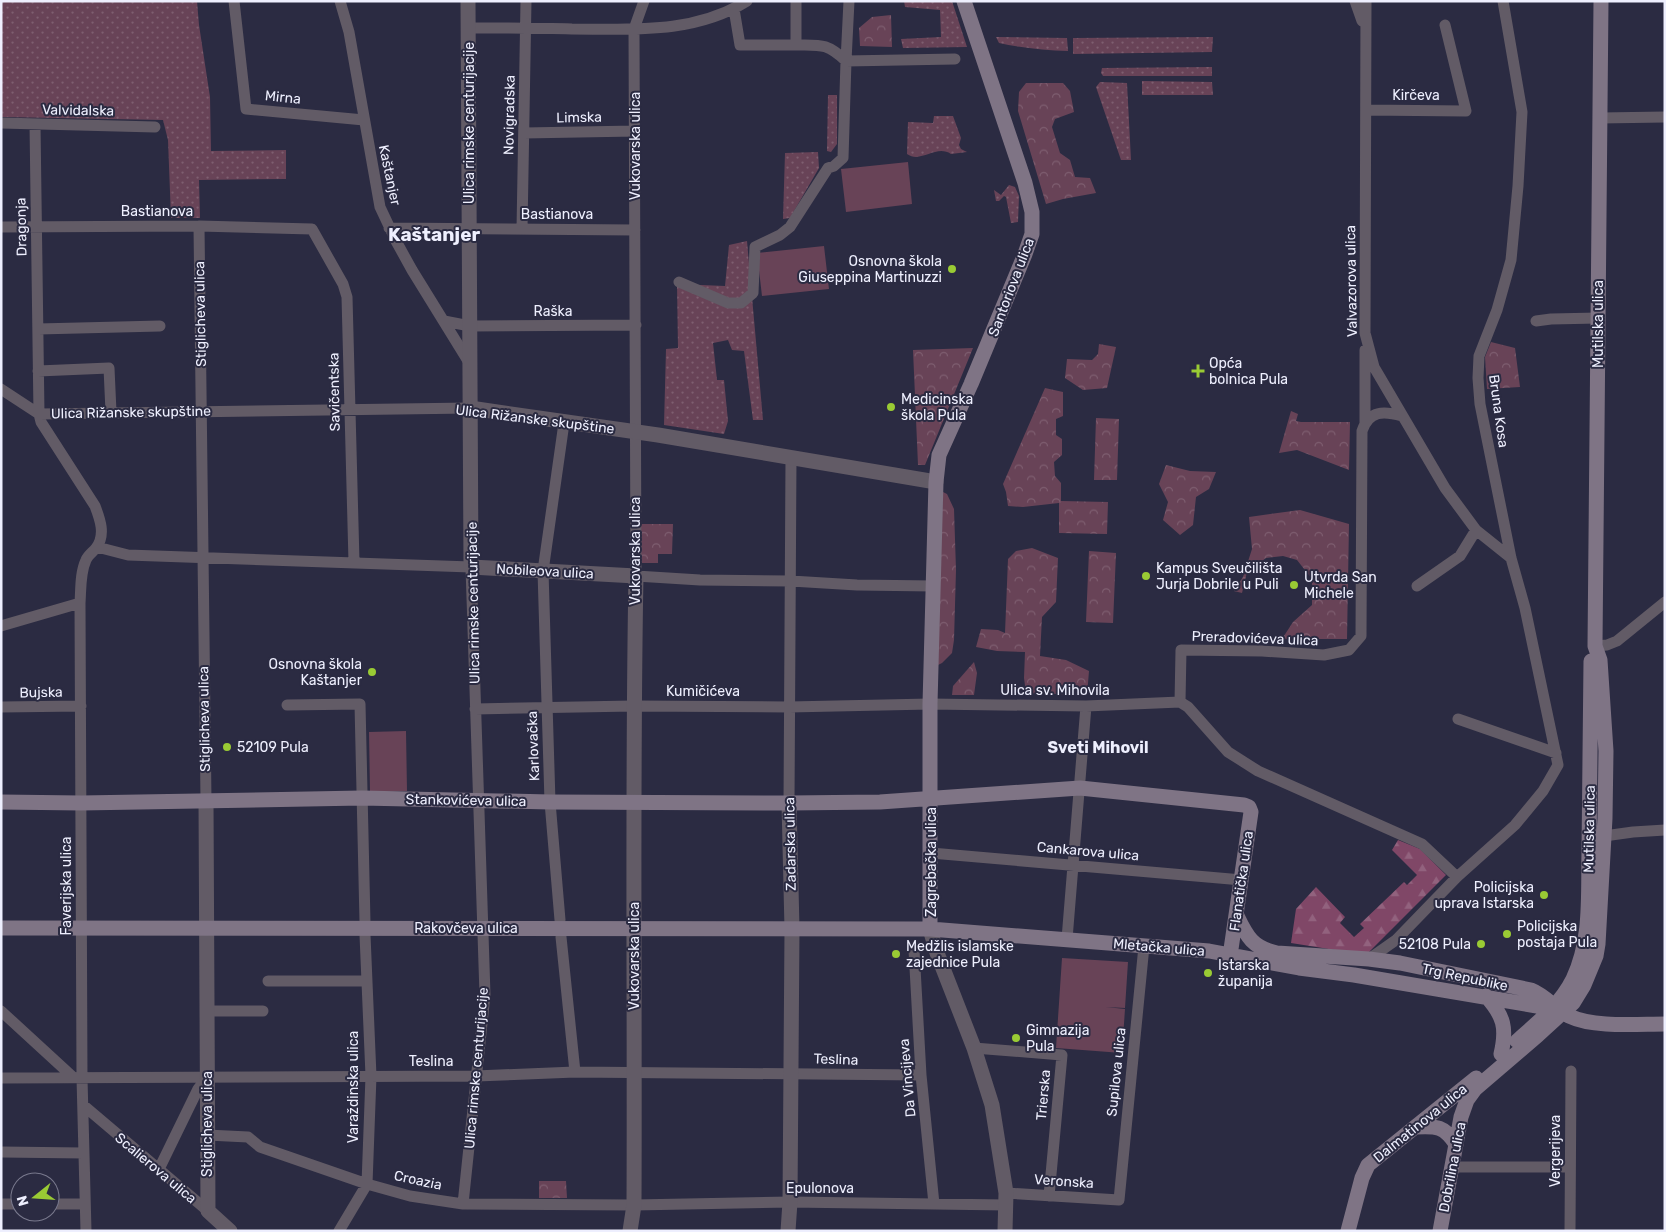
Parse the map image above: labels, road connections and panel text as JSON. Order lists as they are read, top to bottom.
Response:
{
  "streets": {
    "main road": [
      "Santoriova ulica",
      "Mutilska ulica",
      "Stankovićeva ulica",
      "Zagrebačka ulica",
      "Flanatička ulica",
      "Rakovčeva ulica",
      "Mletačka ulica",
      "Trg Republike",
      "Dalmatinova ulica",
      "Dobrilina ulica"
    ],
    "street": [
      "Kirčeva",
      "Mirna",
      "Valvidalska",
      "Novigradska",
      "Limska",
      "Ulica rimske centurijacije",
      "Vukovarska ulica",
      "Kaštanjer",
      "Bastianova",
      "Dragonja",
      "Valvazorova ulica",
      "Raška",
      "Stiglicheva ulica",
      "Savičentska",
      "Bruna Kosa",
      "Ulica Rižanske skupštine",
      "Nobileova ulica",
      "Preradovićeva ulica",
      "Ulica sv. Mihovila",
      "Kumičićeva",
      "Bujska",
      "Karlovačka",
      "Zadarska ulica",
      "Cankarova ulica",
      "Faverijska ulica",
      "Teslina",
      "Supilova ulica",
      "Da Vincijeva",
      "Varaždinska ulica",
      "Trierska",
      "Vergerijeva",
      "Scalierova ulica",
      "Croazia",
      "Veronska",
      "Epulonova"
    ]
  },
  "crossings": [
    ["Kirčeva", "Valvazorova ulica"],
    ["Mirna", "Kaštanjer"],
    ["Valvidalska", "Dragonja"],
    ["Novigradska", "Limska"],
    ["Novigradska", "Bastianova"],
    ["Limska", "Vukovarska ulica"],
    ["Ulica rimske centurijacije", "Kaštanjer"],
    ["Ulica rimske centurijacije", "Bastianova"],
    ["Ulica rimske centurijacije", "Raška"],
    ["Ulica rimske centurijacije", "Ulica Rižanske skupštine"],
    ["Ulica rimske centurijacije", "Nobileova ulica"],
    ["Ulica rimske centurijacije", "Kumičićeva"],
    ["Ulica rimske centurijacije", "Stankovićeva ulica"],
    ["Ulica rimske centurijacije", "Rakovčeva ulica"],
    ["Ulica rimske centurijacije", "Teslina"],
    ["Ulica rimske centurijacije", "Croazia"],
    ["Vukovarska ulica", "Bastianova"],
    ["Vukovarska ulica", "Raška"],
    ["Vukovarska ulica", "Ulica Rižanske skupštine"],
    ["Vukovarska ulica", "Nobileova ulica"],
    ["Vukovarska ulica", "Kumičićeva"],
    ["Vukovarska ulica", "Stankovićeva ulica"],
    ["Vukovarska ulica", "Rakovčeva ulica"],
    ["Vukovarska ulica", "Teslina"],
    ["Vukovarska ulica", "Croazia"],
    ["Vukovarska ulica", "Epulonova"],
    ["Kaštanjer", "Bastianova"],
    ["Kaštanjer", "Raška"],
    ["Bastianova", "Dragonja"],
    ["Bastianova", "Stiglicheva ulica"],
    ["Bastianova", "Savičentska"],
    ["Dragonja", "Ulica Rižanske skupštine"],
    ["Valvazorova ulica", "Bruna Kosa"],
    ["Santoriova ulica", "Ulica Rižanske skupštine"],
    ["Santoriova ulica", "Zagrebačka ulica"],
    ["Stiglicheva ulica", "Ulica Rižanske skupštine"],
    ["Stiglicheva ulica", "Nobileova ulica"],
    ["Stiglicheva ulica", "Stankovićeva ulica"],
    ["Stiglicheva ulica", "Rakovčeva ulica"],
    ["Stiglicheva ulica", "Teslina"],
    ["Stiglicheva ulica", "Scalierova ulica"],
    ["Stiglicheva ulica", "Croazia"],
    ["Mutilska ulica", "Trg Republike"],
    ["Savičentska", "Ulica Rižanske skupštine"],
    ["Savičentska", "Nobileova ulica"],
    ["Ulica Rižanske skupštine", "Karlovačka"],
    ["Ulica Rižanske skupštine", "Zadarska ulica"],
    ["Ulica Rižanske skupštine", "Zagrebačka ulica"],
    ["Nobileova ulica", "Karlovačka"],
    ["Nobileova ulica", "Zadarska ulica"],
    ["Nobileova ulica", "Zagrebačka ulica"],
    ["Nobileova ulica", "Faverijska ulica"],
    ["Preradovićeva ulica", "Ulica sv. Mihovila"],
    ["Ulica sv. Mihovila", "Kumičićeva"],
    ["Ulica sv. Mihovila", "Zagrebačka ulica"],
    ["Kumičićeva", "Karlovačka"],
    ["Kumičićeva", "Zadarska ulica"],
    ["Kumičićeva", "Zagrebačka ulica"],
    ["Bujska", "Faverijska ulica"],
    ["Karlovačka", "Stankovićeva ulica"],
    ["Stankovićeva ulica", "Zadarska ulica"],
    ["Stankovićeva ulica", "Zagrebačka ulica"],
    ["Stankovićeva ulica", "Flanatička ulica"],
    ["Stankovićeva ulica", "Faverijska ulica"],
    ["Zadarska ulica", "Rakovčeva ulica"],
    ["Zadarska ulica", "Teslina"],
    ["Zadarska ulica", "Epulonova"],
    ["Cankarova ulica", "Zagrebačka ulica"],
    ["Cankarova ulica", "Flanatička ulica"],
    ["Zagrebačka ulica", "Rakovčeva ulica"],
    ["Zagrebačka ulica", "Mletačka ulica"],
    ["Zagrebačka ulica", "Trierska"],
    ["Zagrebačka ulica", "Veronska"],
    ["Zagrebačka ulica", "Epulonova"],
    ["Flanatička ulica", "Mletačka ulica"],
    ["Faverijska ulica", "Rakovčeva ulica"],
    ["Faverijska ulica", "Teslina"],
    ["Faverijska ulica", "Scalierova ulica"],
    ["Rakovčeva ulica", "Mletačka ulica"],
    ["Mletačka ulica", "Trg Republike"],
    ["Mletačka ulica", "Supilova ulica"],
    ["Teslina", "Da Vincijeva"],
    ["Teslina", "Varaždinska ulica"],
    ["Supilova ulica", "Veronska"],
    ["Da Vincijeva", "Epulonova"],
    ["Varaždinska ulica", "Croazia"],
    ["Trierska", "Veronska"],
    ["Dalmatinova ulica", "Dobrilina ulica"],
    ["Croazia", "Epulonova"],
    ["Veronska", "Epulonova"]
  ],
  "districts": ["Kaštanjer", "Sveti Mihovil"],
  "places": {
    "other": [
      "Osnovna škola Giuseppina Martinuzzi",
      "Medicinska škola Pula",
      "Kampus Sveučilišta Jurja Dobrile u Puli",
      "Utvrda San Michele",
      "Osnovna škola Kaštanjer",
      "52109 Pula",
      "Policijska uprava Istarska",
      "Policijska postaja Pula",
      "52108 Pula",
      "Medžlis islamske zajednice Pula",
      "Istarska županija",
      "Gimnazija Pula"
    ],
    "health": ["Opća bolnica Pula"]
  },
  "north": "left"
}
